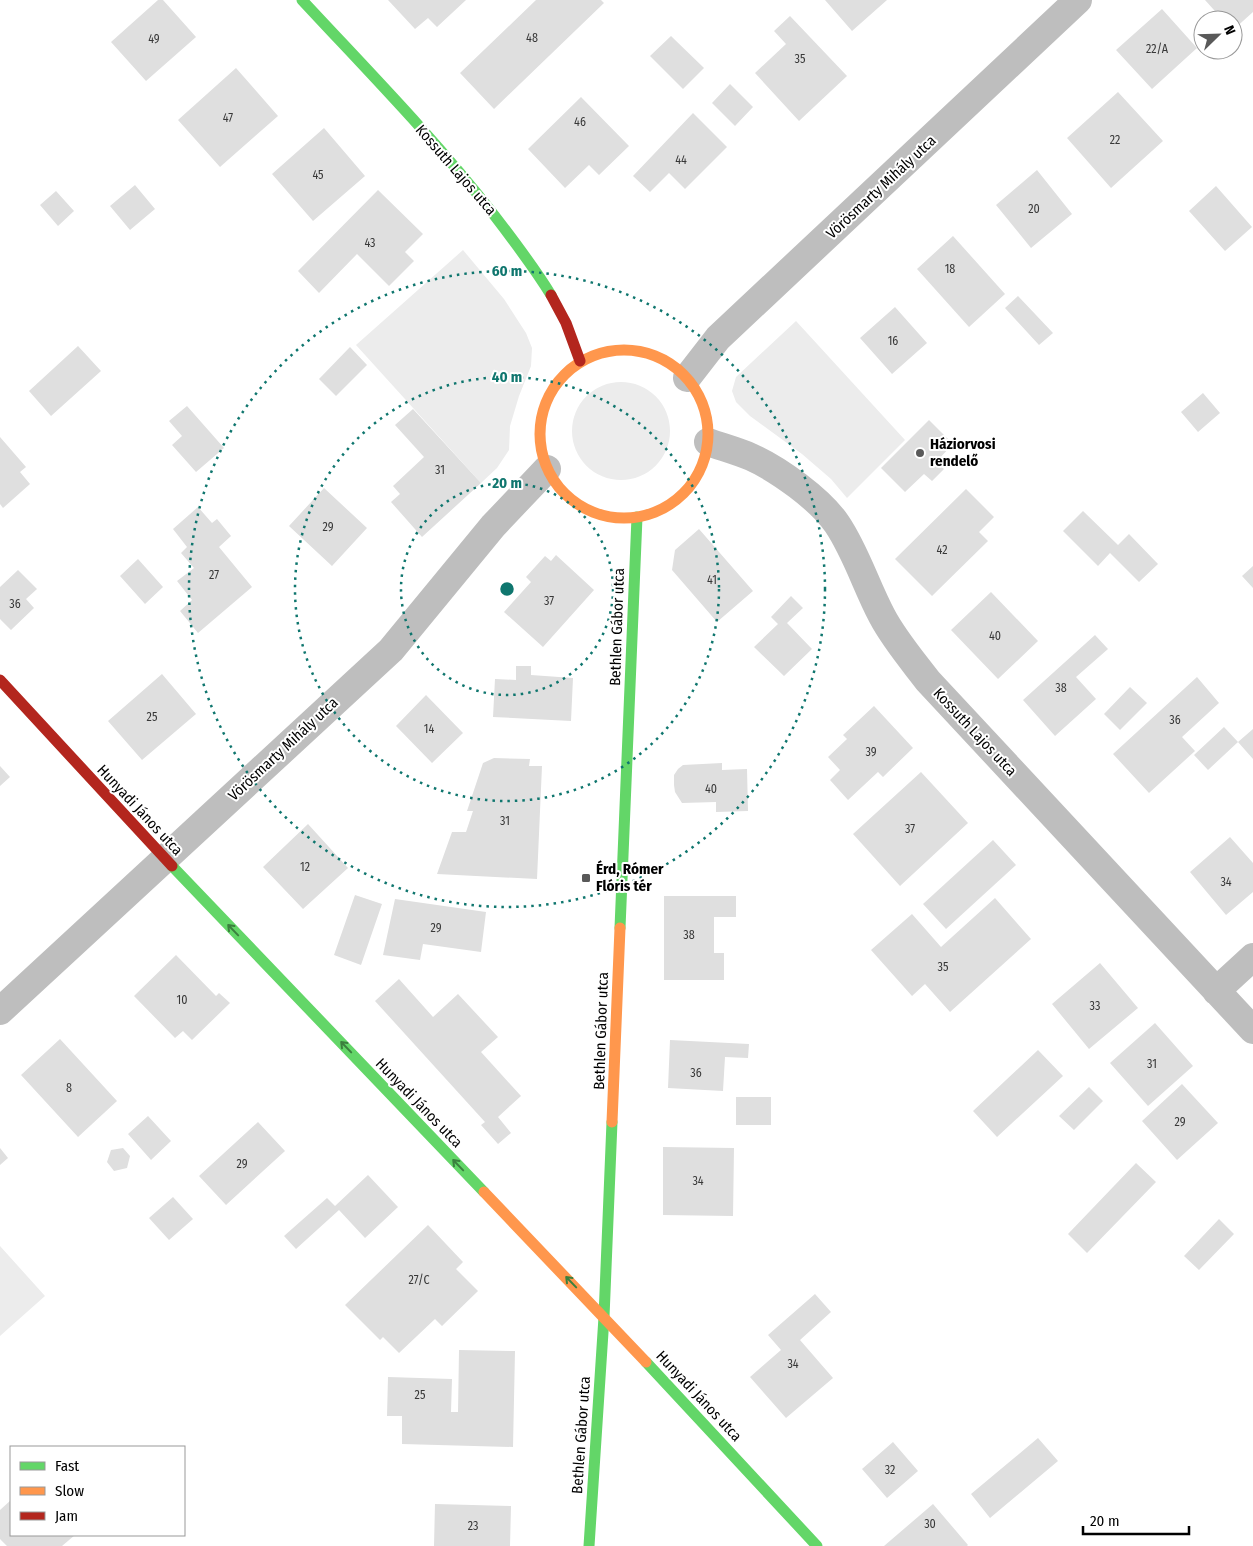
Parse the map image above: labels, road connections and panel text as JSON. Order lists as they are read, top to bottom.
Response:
{
  "streets": {
    "street": [
      "Kossuth Lajos utca",
      "Vörösmarty Mihály utca",
      "Bethlen Gábor utca",
      "Hunyadi János utca"
    ]
  },
  "crossings": [
    ["Kossuth Lajos utca", "Vörösmarty Mihály utca"],
    ["Kossuth Lajos utca", "Bethlen Gábor utca"],
    ["Vörösmarty Mihály utca", "Bethlen Gábor utca"],
    ["Vörösmarty Mihály utca", "Hunyadi János utca"],
    ["Bethlen Gábor utca", "Hunyadi János utca"]
  ],
  "one_way": ["Hunyadi János utca"],
  "places": {
    "other": ["Háziorvosi rendelő"],
    "transit": ["Érd, Rómer Flóris tér"]
  },
  "house_numbers": [
    "48",
    "49",
    "22/A",
    "35",
    "47",
    "46",
    "22",
    "44",
    "45",
    "20",
    "43",
    "18",
    "16",
    "31",
    "29",
    "42",
    "27",
    "41",
    "37",
    "36",
    "40",
    "38",
    "25",
    "36",
    "14",
    "39",
    "40",
    "31",
    "37",
    "12",
    "34",
    "29",
    "38",
    "35",
    "10",
    "33",
    "31",
    "36",
    "8",
    "29",
    "29",
    "34",
    "27/C",
    "34",
    "25",
    "32",
    "30",
    "23"
  ],
  "legend": ["Fast", "Slow", "Jam"],
  "scale_bar": "20 m",
  "north": "top right",
  "rings": ["60 m", "40 m", "20 m"]
}
